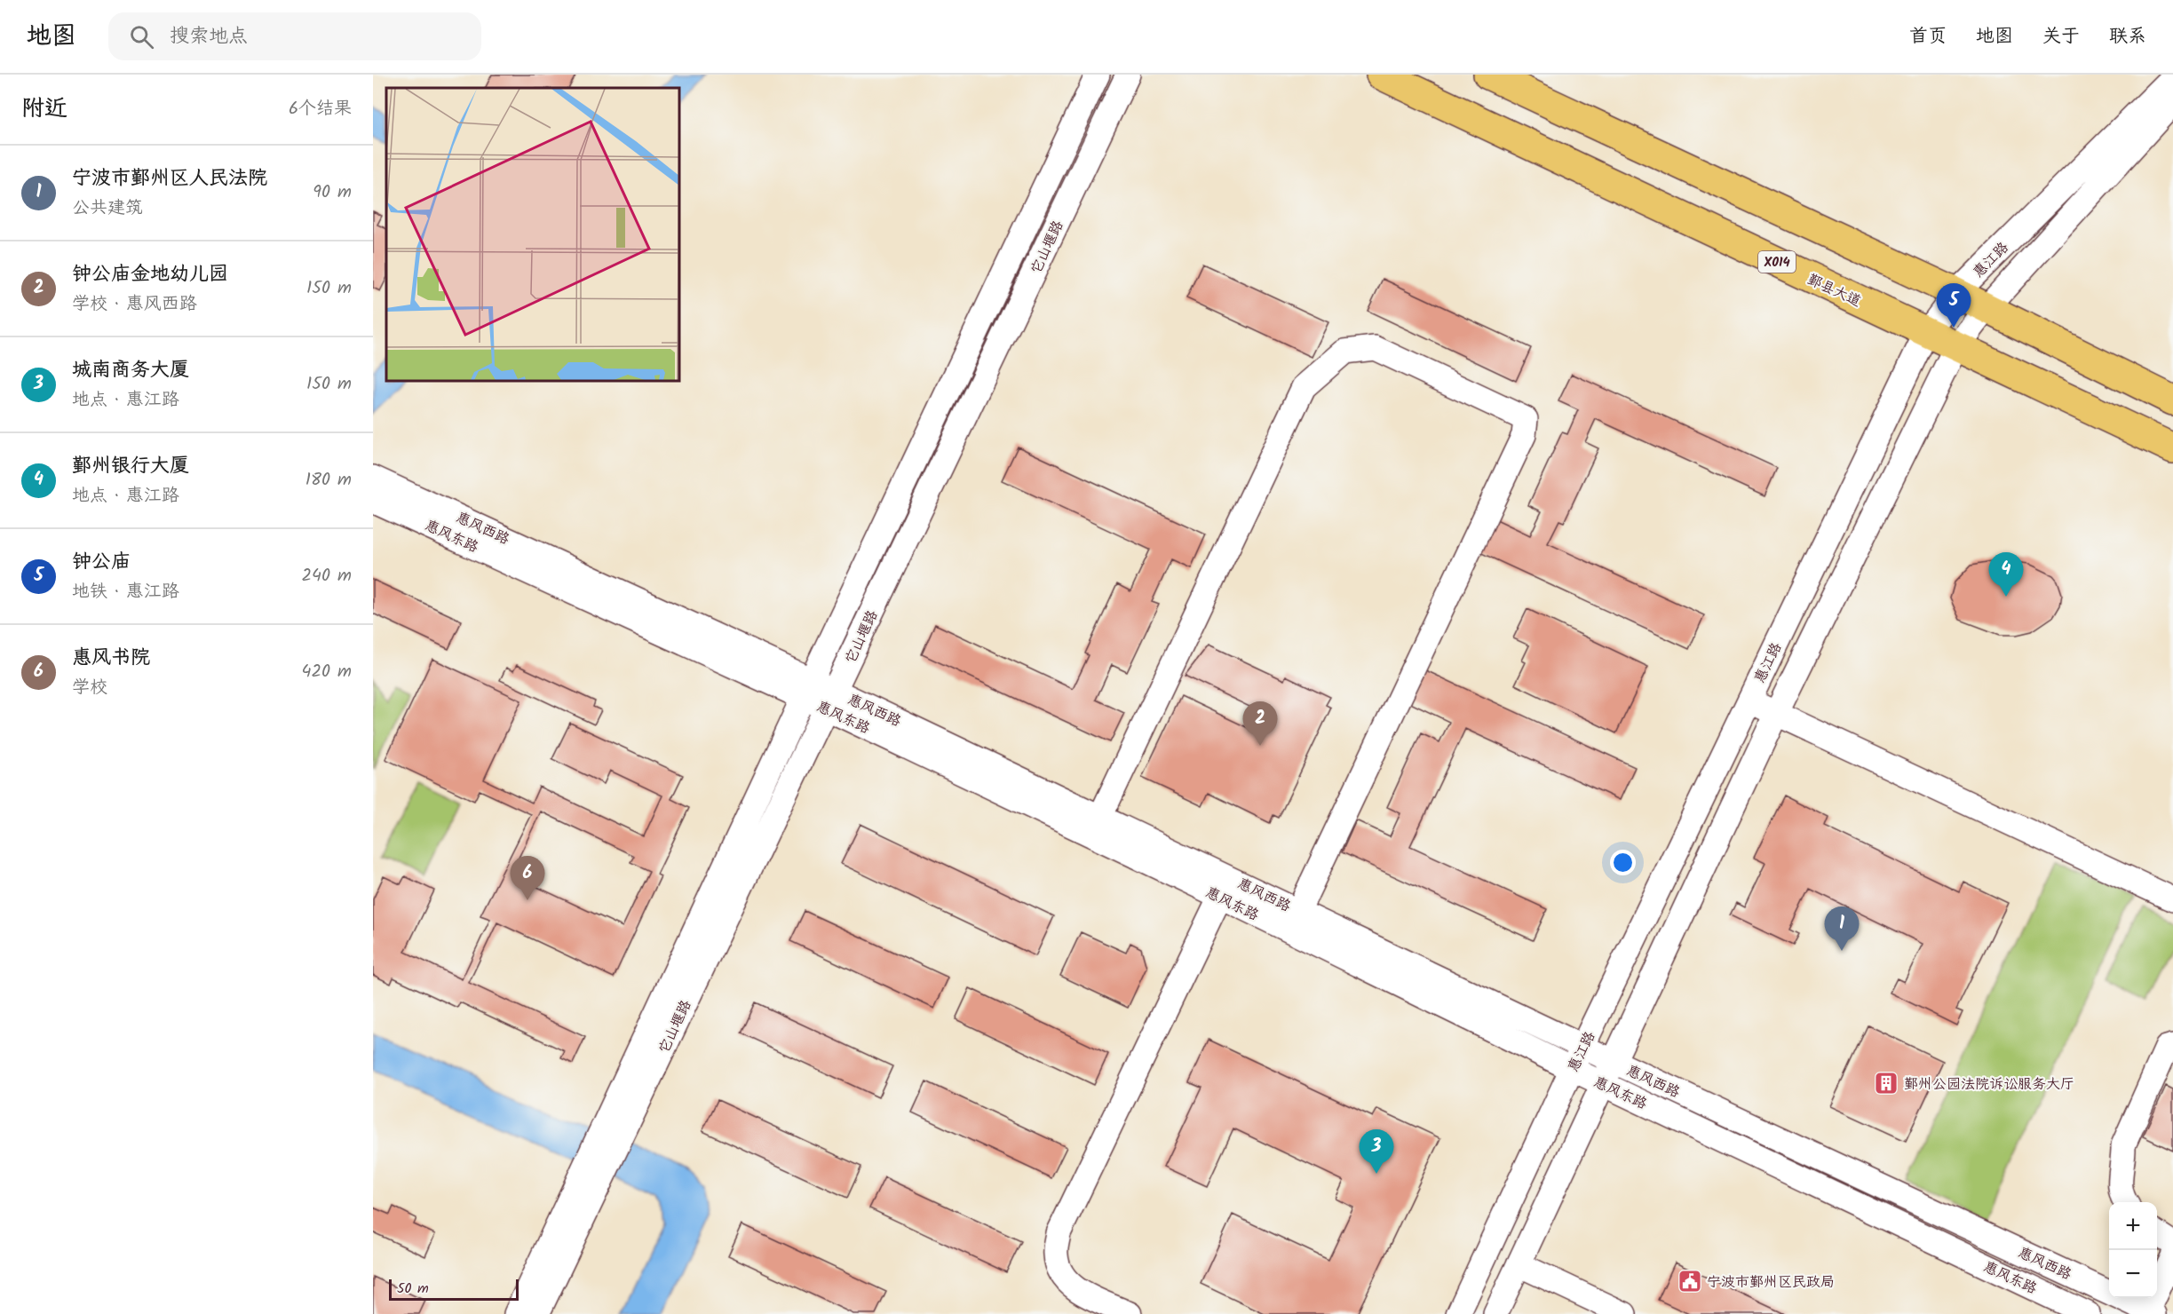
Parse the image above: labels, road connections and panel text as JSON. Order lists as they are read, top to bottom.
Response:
{
  "streets": {
    "main road": ["X014", "鄞县大道"],
    "street": [
      "它山堰路",
      "惠江路",
      "惠风西路",
      "惠风东路"
    ]
  },
  "crossings": [
    ["它山堰路", "惠风西路"],
    ["它山堰路", "惠风东路"],
    ["惠江路", "鄞县大道"],
    ["惠江路", "惠风西路"],
    ["惠江路", "惠风东路"],
    ["惠风西路", "惠风东路"]
  ],
  "places": {
    "building": ["鄞州公园法院诉讼服务大厅"],
    "public building": ["宁波市鄞州区民政局"]
  },
  "scale_bar": "50 m",
  "page": {
    "header": "地图",
    "search": "搜索地点",
    "nav": [
      "首页",
      "地图",
      "关于",
      "联系"
    ],
    "heading": ["附近", "6个结果"],
    "list": [
      {
        "mark": "1",
        "name": "宁波市鄞州区人民法院",
        "note": "公共建筑",
        "value": "90 m"
      },
      {
        "mark": "2",
        "name": "钟公庙金地幼儿园",
        "note": "学校 · 惠风西路",
        "value": "150 m"
      },
      {
        "mark": "3",
        "name": "城南商务大厦",
        "note": "地点 · 惠江路",
        "value": "150 m"
      },
      {
        "mark": "4",
        "name": "鄞州银行大厦",
        "note": "地点 · 惠江路",
        "value": "180 m"
      },
      {
        "mark": "5",
        "name": "钟公庙",
        "note": "地铁 · 惠江路",
        "value": "240 m"
      },
      {
        "mark": "6",
        "name": "惠风书院",
        "note": "学校",
        "value": "420 m"
      }
    ],
    "pins": [
      "5",
      "4",
      "2",
      "6",
      "1",
      "3"
    ],
    "map_buttons": ["+", "−"],
    "scale": "50 m"
  }
}
